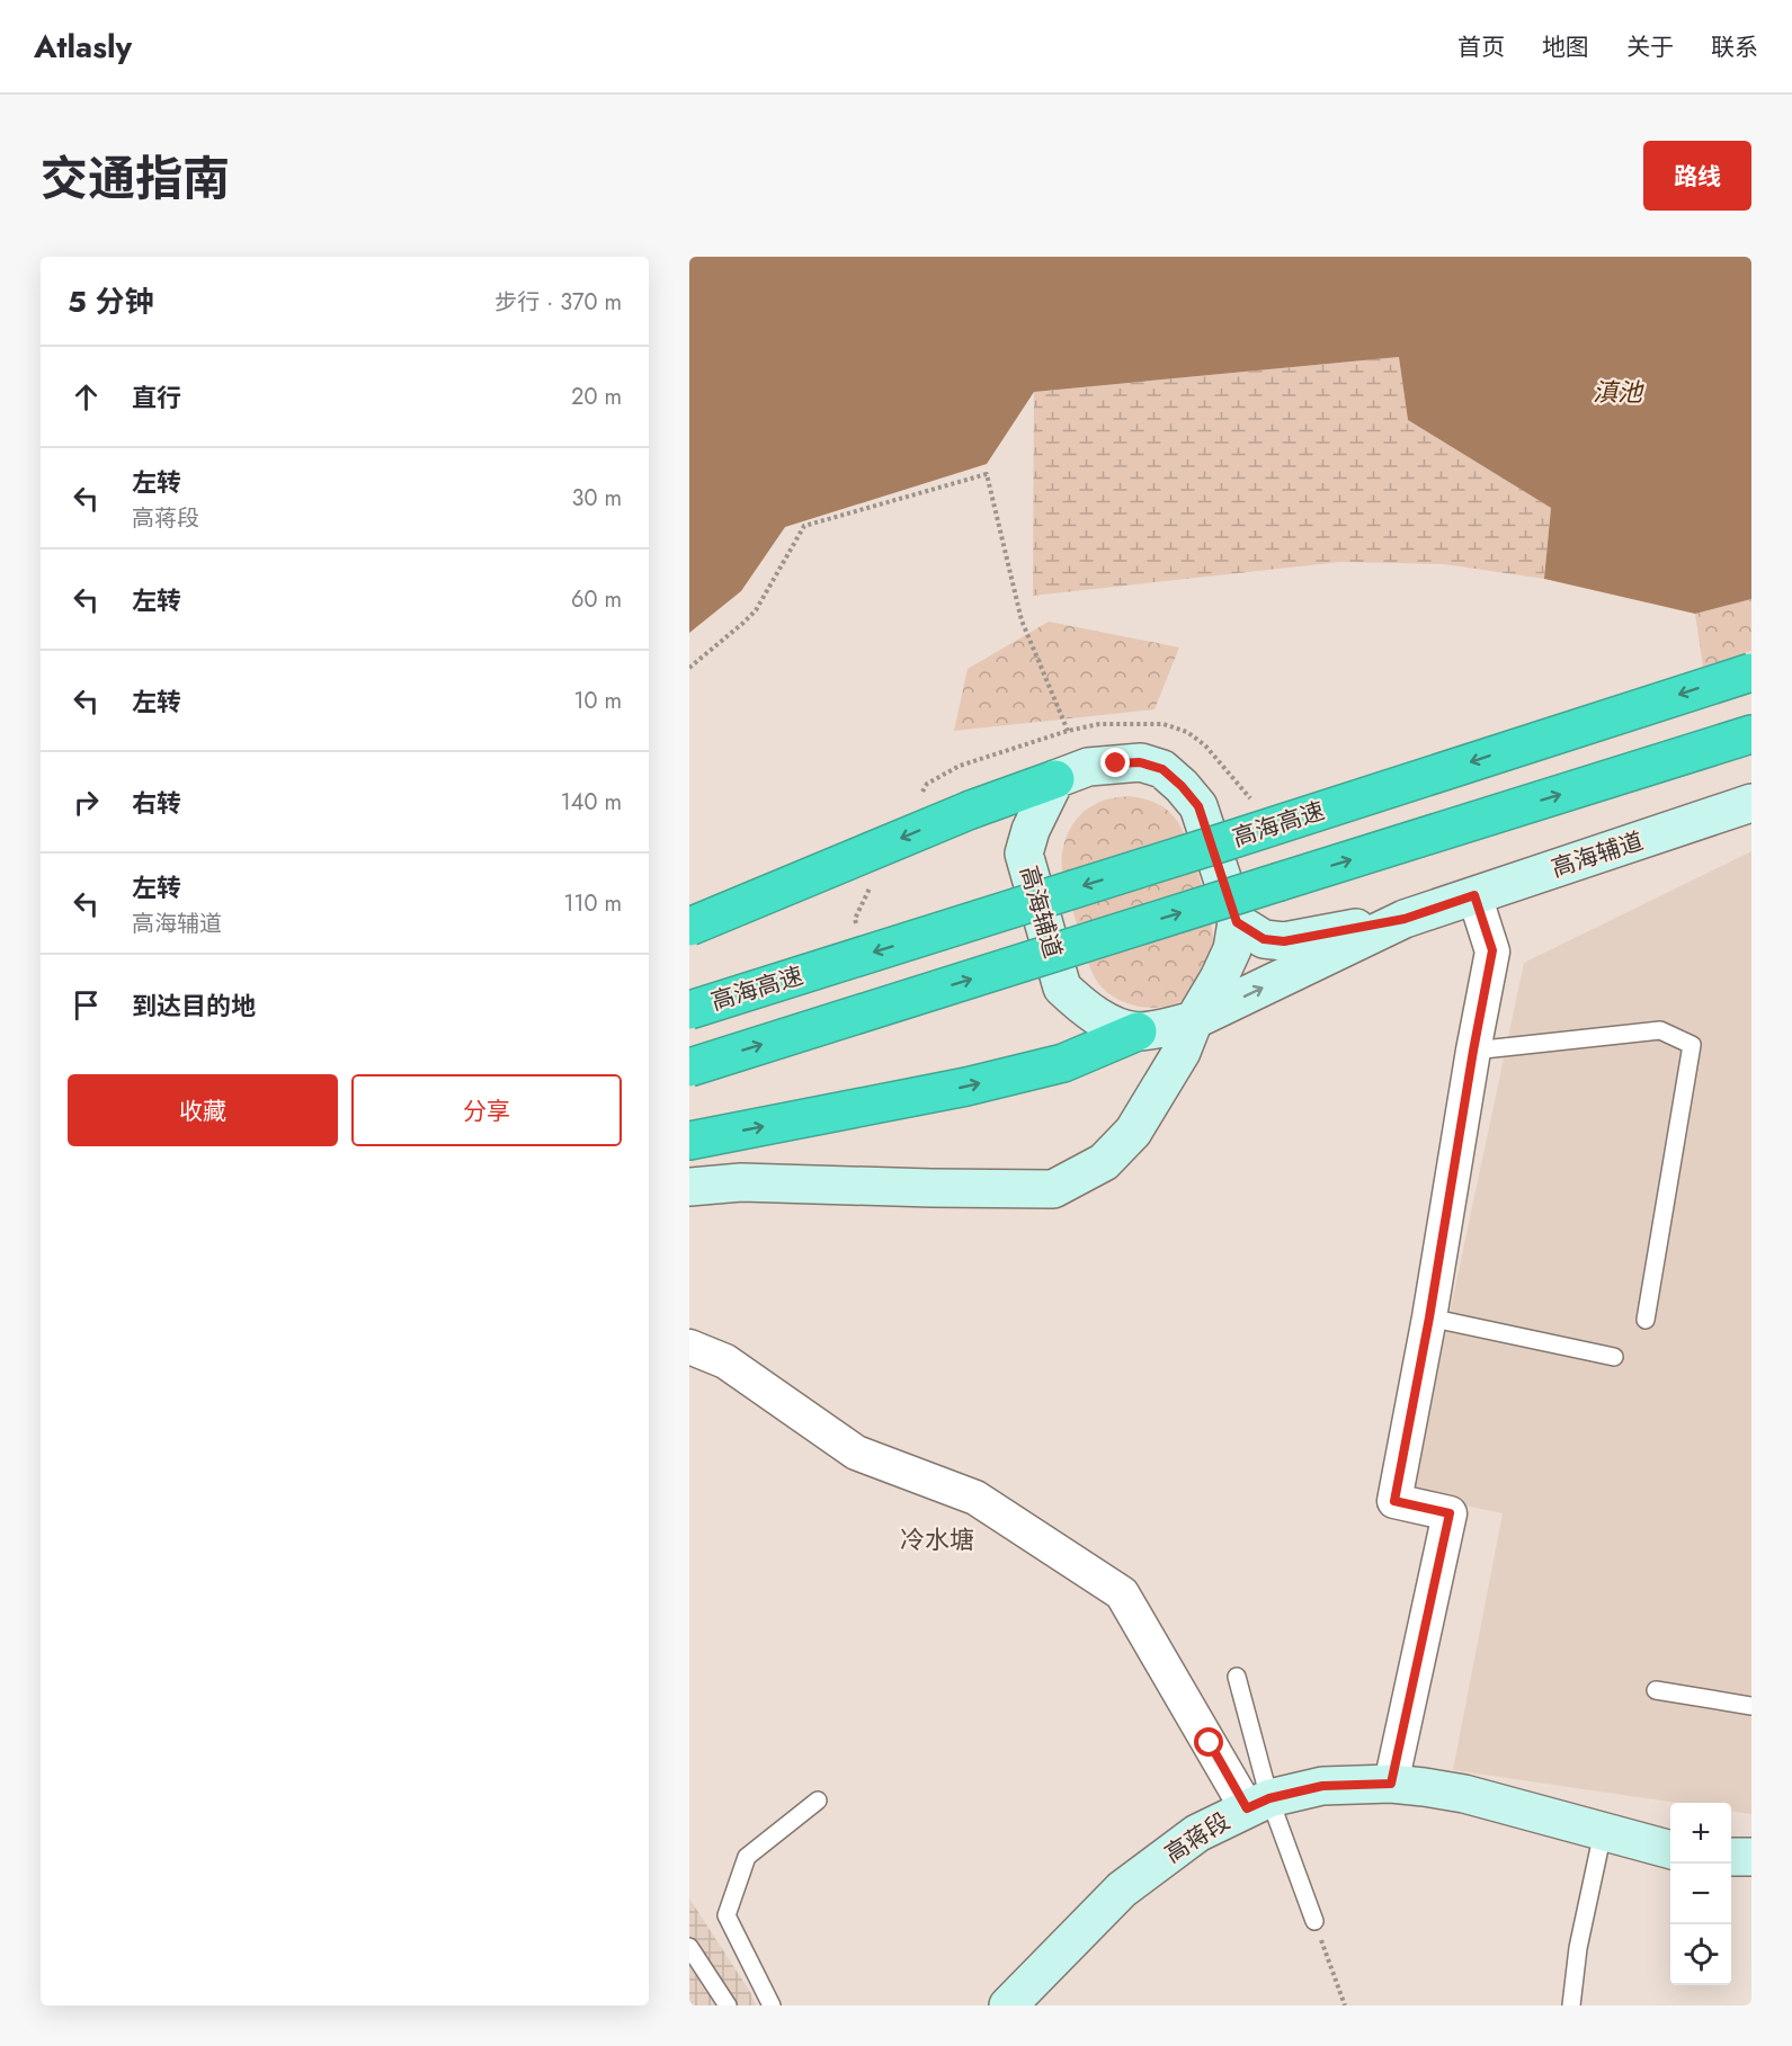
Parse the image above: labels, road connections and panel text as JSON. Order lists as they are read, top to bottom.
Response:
{
  "streets": {
    "highway": ["高海高速"],
    "main road": ["高海辅道", "高蒋段"]
  },
  "districts": ["冷水塘"],
  "water": ["滇池"],
  "page": {
    "header": "Atlasly",
    "nav": [
      "首页",
      "地图",
      "关于",
      "联系"
    ],
    "title": "交通指南",
    "buttons": [
      "路线",
      ["收藏", "分享"]
    ],
    "heading": ["5 分钟", "步行 · 370 m"],
    "list": [
      ["直行", "20 m"],
      ["左转", "高蒋段", "30 m"],
      ["左转", "60 m"],
      ["左转", "10 m"],
      ["右转", "140 m"],
      ["左转", "高海辅道", "110 m"],
      "到达目的地"
    ],
    "map_buttons": ["+", "−"]
  }
}
